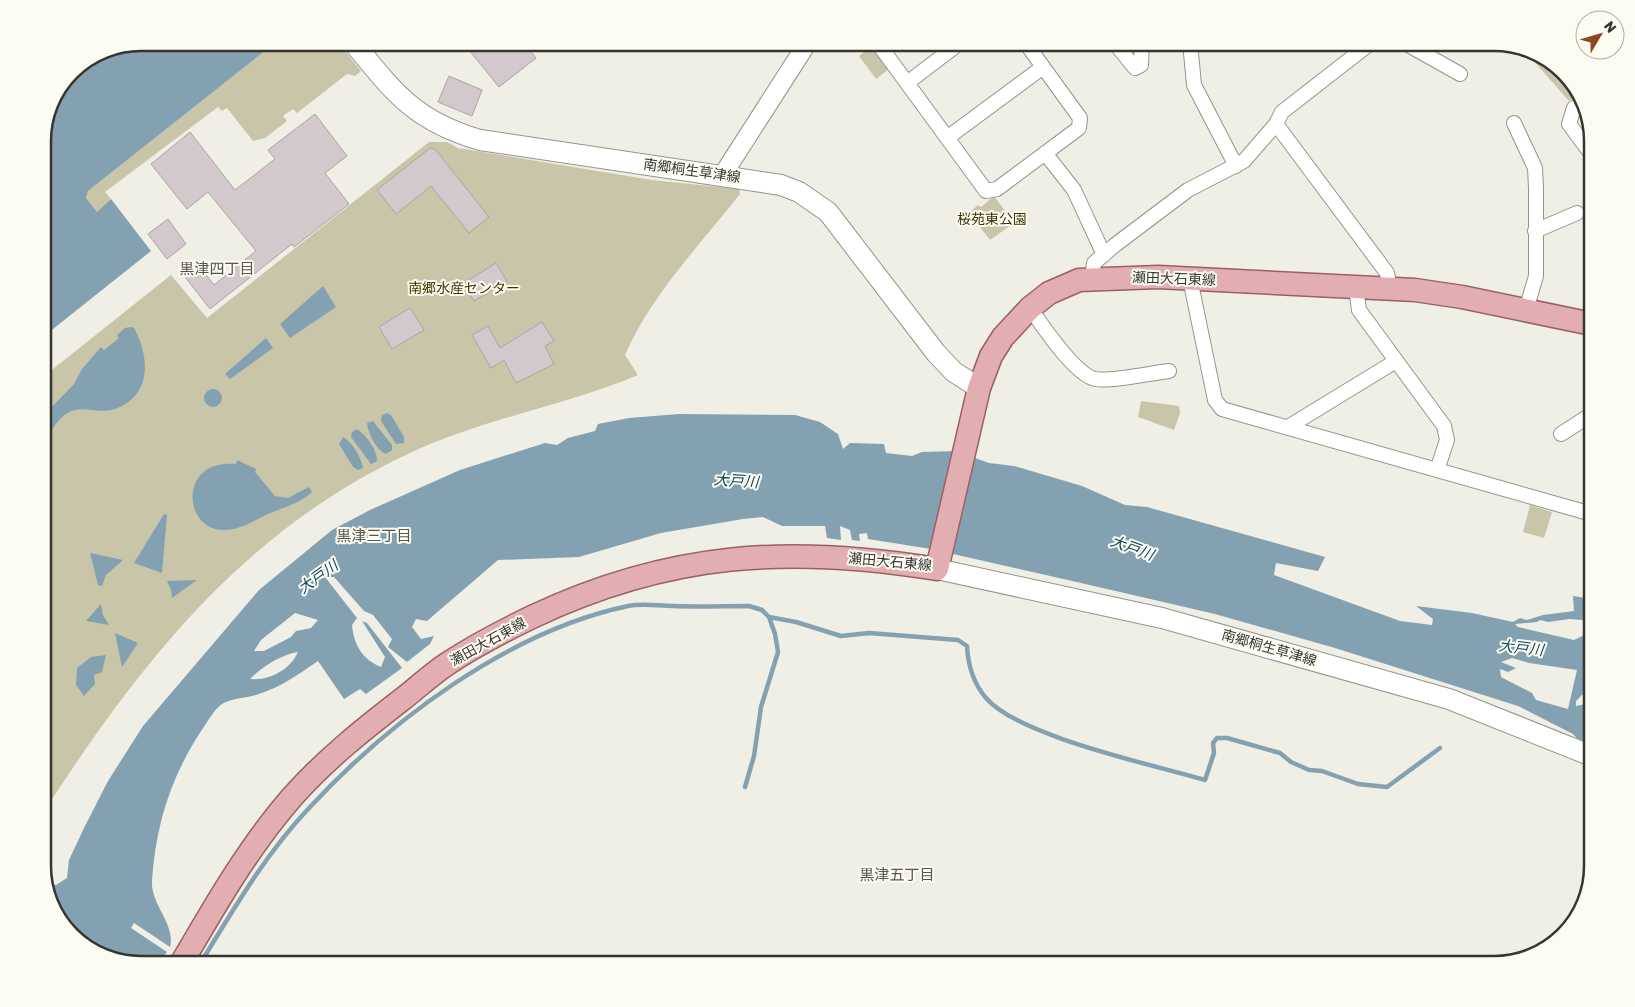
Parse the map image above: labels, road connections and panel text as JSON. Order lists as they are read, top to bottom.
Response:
{
  "streets": {
    "main road": ["南郷桐生草津線", "瀬田大石東線"]
  },
  "crossings": [
    ["南郷桐生草津線", "瀬田大石東線"]
  ],
  "districts": ["黒津四丁目", "黒津三丁目", "黒津五丁目"],
  "water": ["大戸川"],
  "parks": ["桜苑東公園", "南郷水産センター"],
  "north": "top right"
}
